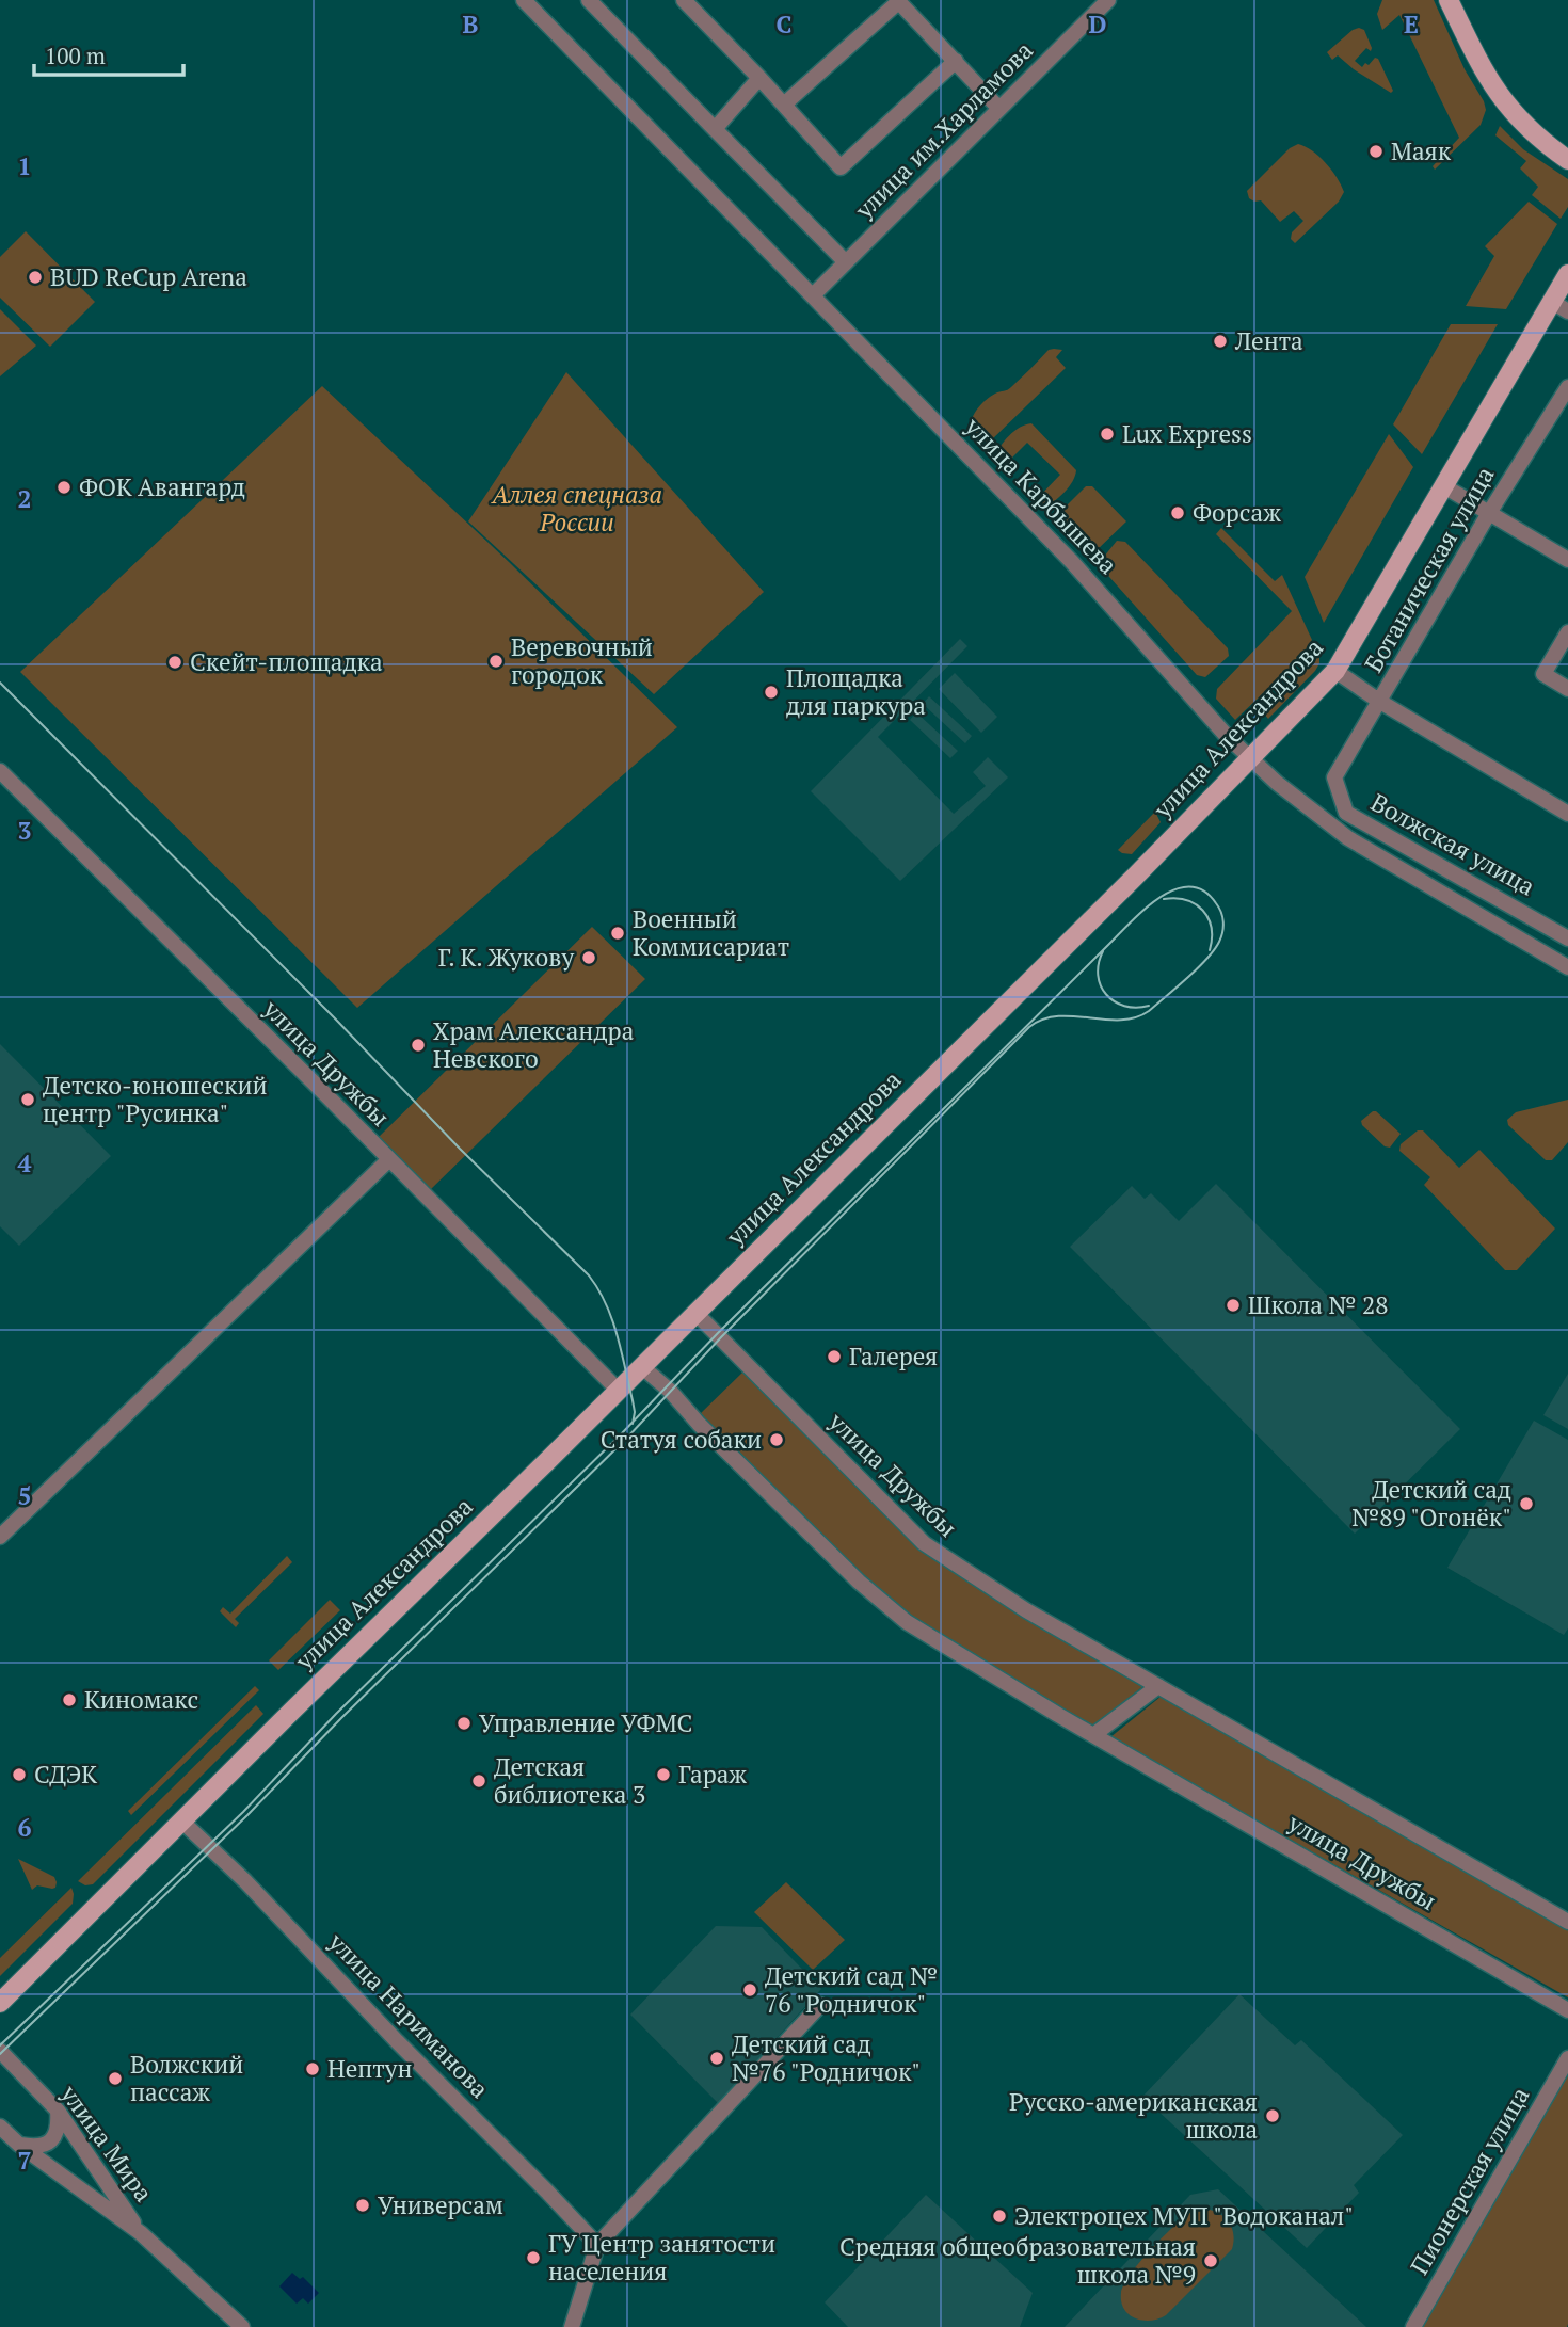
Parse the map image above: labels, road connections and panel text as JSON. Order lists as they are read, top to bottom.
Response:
{
  "streets": {
    "main road": ["улица Александрова"],
    "street": [
      "улица им.Харламова",
      "улица Карбышева",
      "Ботаническая улица",
      "Волжская улица",
      "улица Дружбы",
      "улица Нариманова",
      "улица Мира",
      "Пионерская улица"
    ]
  },
  "crossings": [
    ["улица им.Харламова", "улица Карбышева"],
    ["улица Карбышева", "улица Александрова"],
    ["Ботаническая улица", "Волжская улица"],
    ["улица Александрова", "улица Дружбы"],
    ["улица Александрова", "улица Нариманова"]
  ],
  "parks": ["Аллея спецназа России"],
  "places": [
    "Маяк",
    "BUD ReCup Arena",
    "Лента",
    "Lux Express",
    "ФОК Авангард",
    "Форсаж",
    "Веревочный городок",
    "Скейт-площадка",
    "Площадка для паркура",
    "Военный Коммисариат",
    "Г. К. Жукову",
    "Храм Александра Невского",
    "Детско-юношеский центр \"Русинка\"",
    "Школа № 28",
    "Галерея",
    "Статуя собаки",
    "Детский сад №89 \"Огонёк\"",
    "Киномакс",
    "Управление УФМС",
    "СДЭК",
    "Гараж",
    "Детская библиотека 3",
    "Детский сад № 76 \"Родничок\"",
    "Детский сад №76 \"Родничок\"",
    "Нептун",
    "Волжский пассаж",
    "Русско-американская школа",
    "Универсам",
    "Электроцех МУП \"Водоканал\"",
    "ГУ Центр занятости населения",
    "Средняя общеобразовательная школа №9"
  ],
  "scale_bar": "100 m",
  "grid": {
    "columns": [
      "B",
      "C",
      "D",
      "E"
    ],
    "rows": [
      "1",
      "2",
      "3",
      "4",
      "5",
      "6",
      "7"
    ]
  }
}
